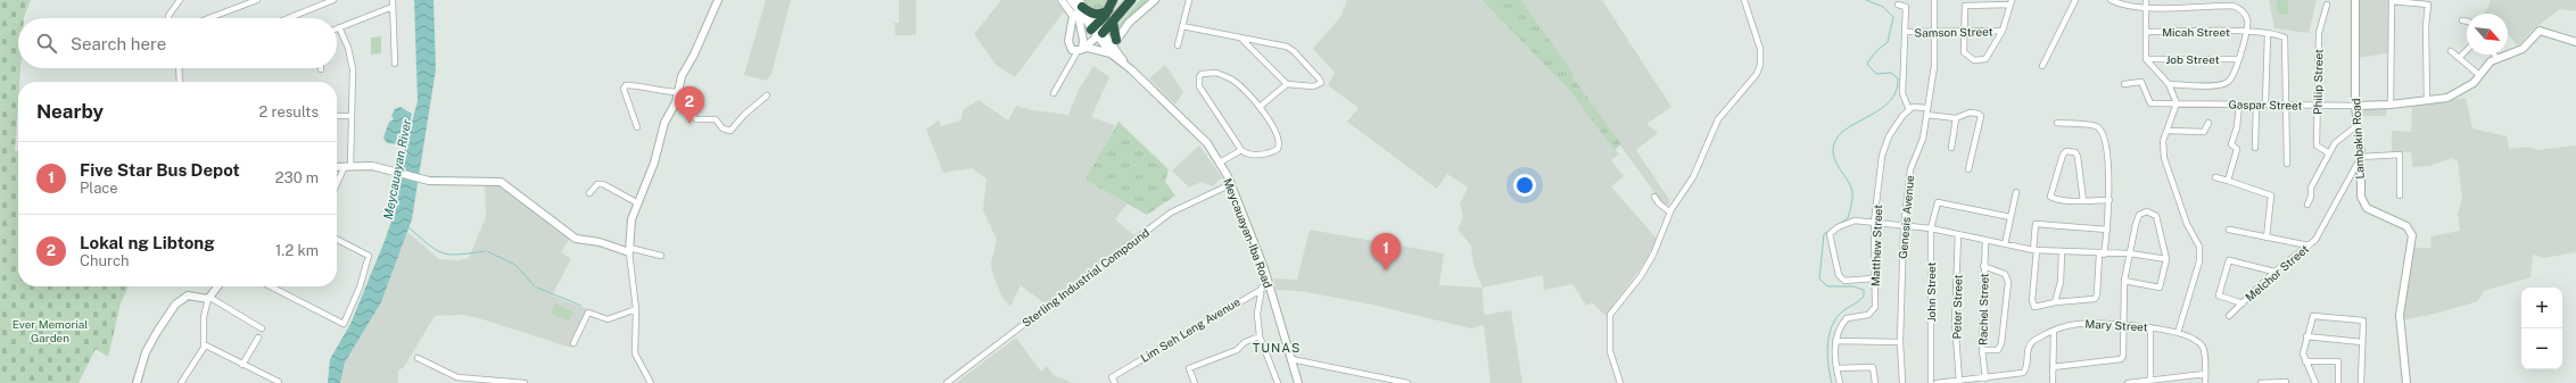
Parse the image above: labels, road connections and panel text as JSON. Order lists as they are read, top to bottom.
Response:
{
  "streets": {
    "main road": ["Lambakin Road", "Meycauayan-Iba Road"],
    "street": [
      "Samson Street",
      "Micah Street",
      "Job Street",
      "Philip Street",
      "Gaspar Street",
      "Genesis Avenue",
      "Matthew Street",
      "Melchor Street",
      "Sterling Industrial Compound",
      "John Street",
      "Peter Street",
      "Rachel Street",
      "Mary Street",
      "Lim Seh Leng Avenue"
    ]
  },
  "crossings": [
    ["Samson Street", "Genesis Avenue"],
    ["Philip Street", "Gaspar Street"],
    ["Gaspar Street", "Lambakin Road"],
    ["Lambakin Road", "Melchor Street"],
    ["Meycauayan-Iba Road", "Sterling Industrial Compound"],
    ["Meycauayan-Iba Road", "Lim Seh Leng Avenue"],
    ["Peter Street", "Mary Street"],
    ["Rachel Street", "Mary Street"]
  ],
  "districts": ["TUNAS"],
  "water": ["Meycauayan River"],
  "parks": ["Ever Memorial Garden"],
  "north": "bottom right",
  "page": {
    "search": "Search here",
    "heading": ["Nearby", "2 results"],
    "pins": ["2", "1"],
    "list": [
      {
        "mark": "1",
        "name": "Five Star Bus Depot",
        "note": "Place",
        "value": "230 m"
      },
      {
        "mark": "2",
        "name": "Lokal ng Libtong",
        "note": "Church",
        "value": "1.2 km"
      }
    ],
    "map_buttons": ["+", "−"]
  }
}
